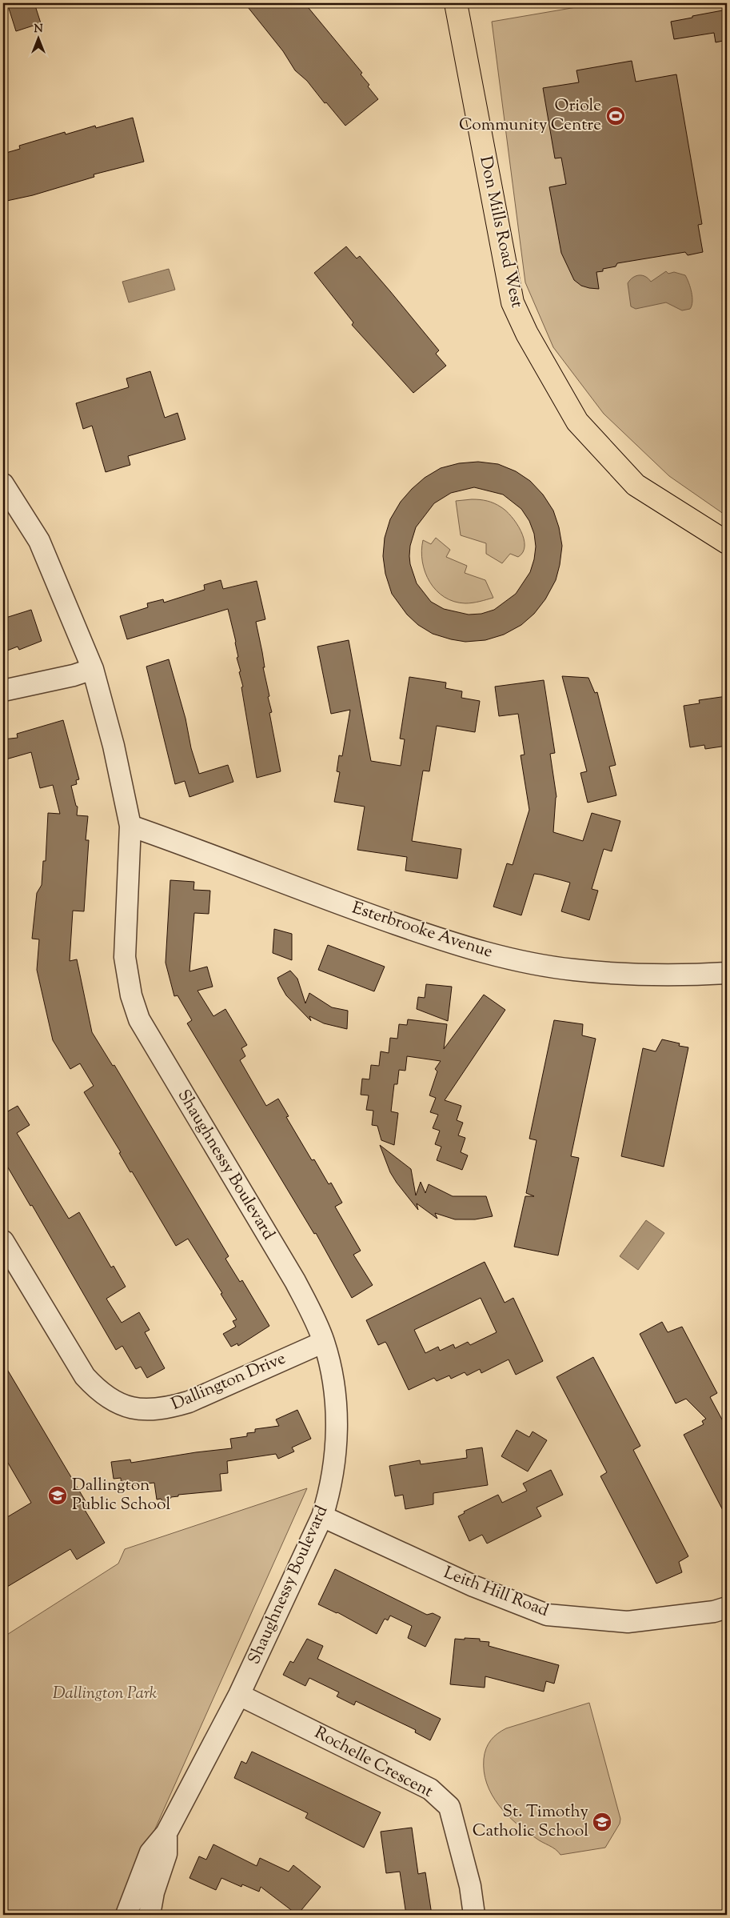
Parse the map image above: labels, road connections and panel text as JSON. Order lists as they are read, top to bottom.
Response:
{
  "streets": {
    "main road": ["Don Mills Road West"],
    "street": [
      "Esterbrooke Avenue",
      "Shaughnessy Boulevard",
      "Dallington Drive",
      "Leith Hill Road",
      "Rochelle Crescent"
    ]
  },
  "crossings": [
    ["Esterbrooke Avenue", "Shaughnessy Boulevard"],
    ["Shaughnessy Boulevard", "Dallington Drive"],
    ["Shaughnessy Boulevard", "Leith Hill Road"],
    ["Shaughnessy Boulevard", "Rochelle Crescent"]
  ],
  "parks": ["Dallington Park"],
  "places": {
    "sports": ["Oriole Community Centre"],
    "school or university": ["Dallington Public School", "St. Timothy Catholic School"]
  },
  "north": "top"
}
